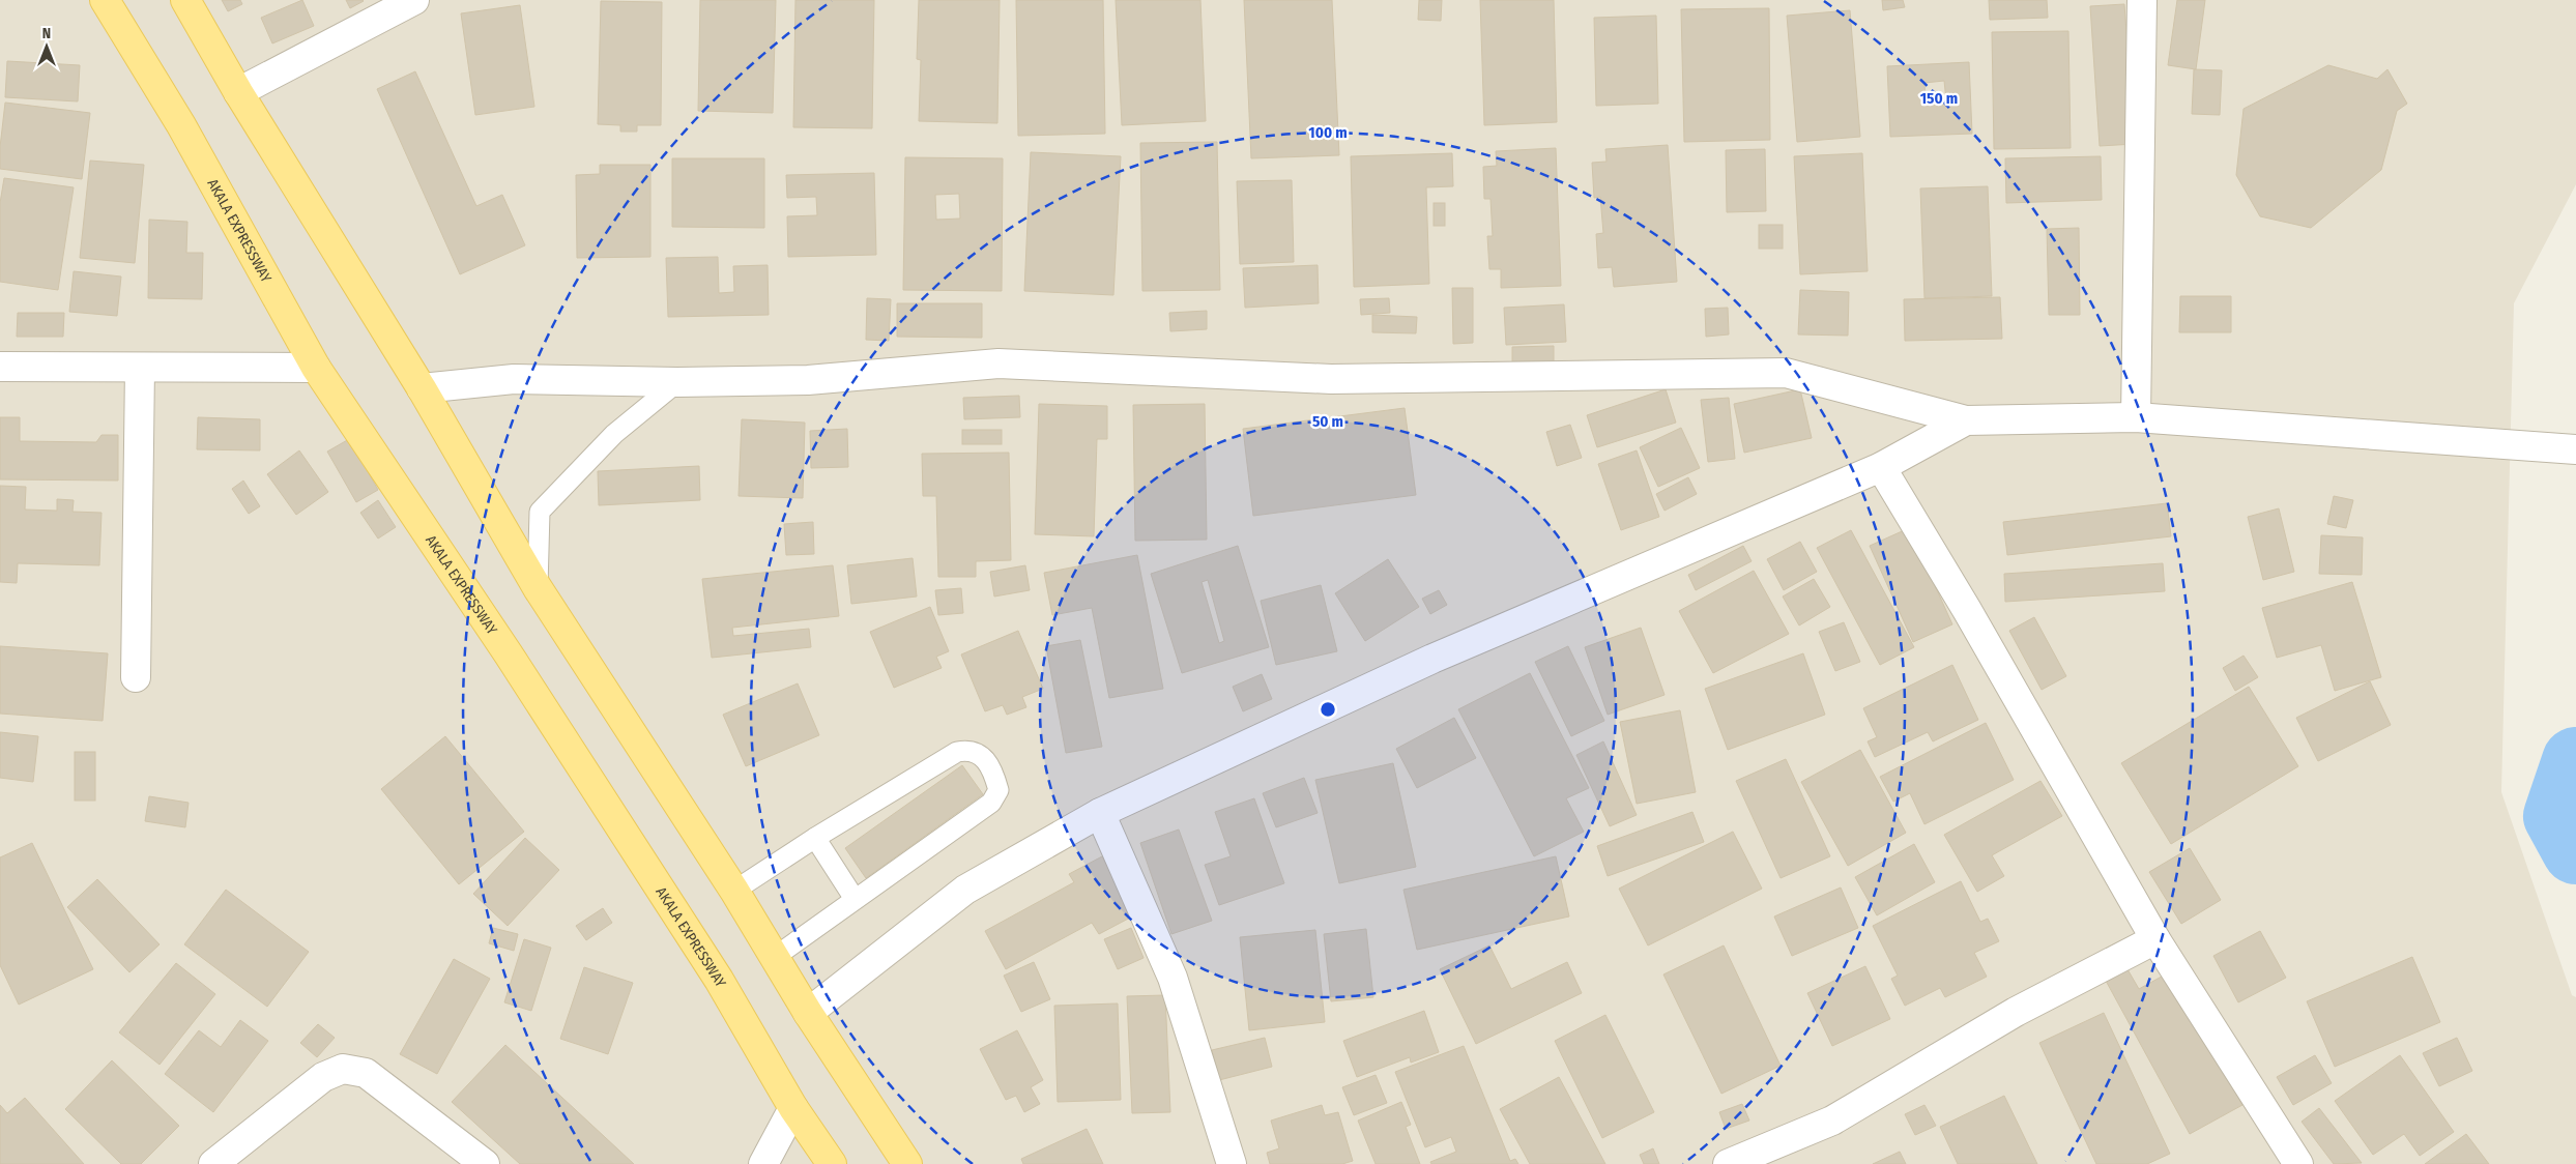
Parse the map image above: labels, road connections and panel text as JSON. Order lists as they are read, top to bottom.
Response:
{
  "streets": {
    "main road": ["AKALA EXPRESSWAY"]
  },
  "north": "top",
  "rings": ["150 m", "100 m", "50 m"]
}
